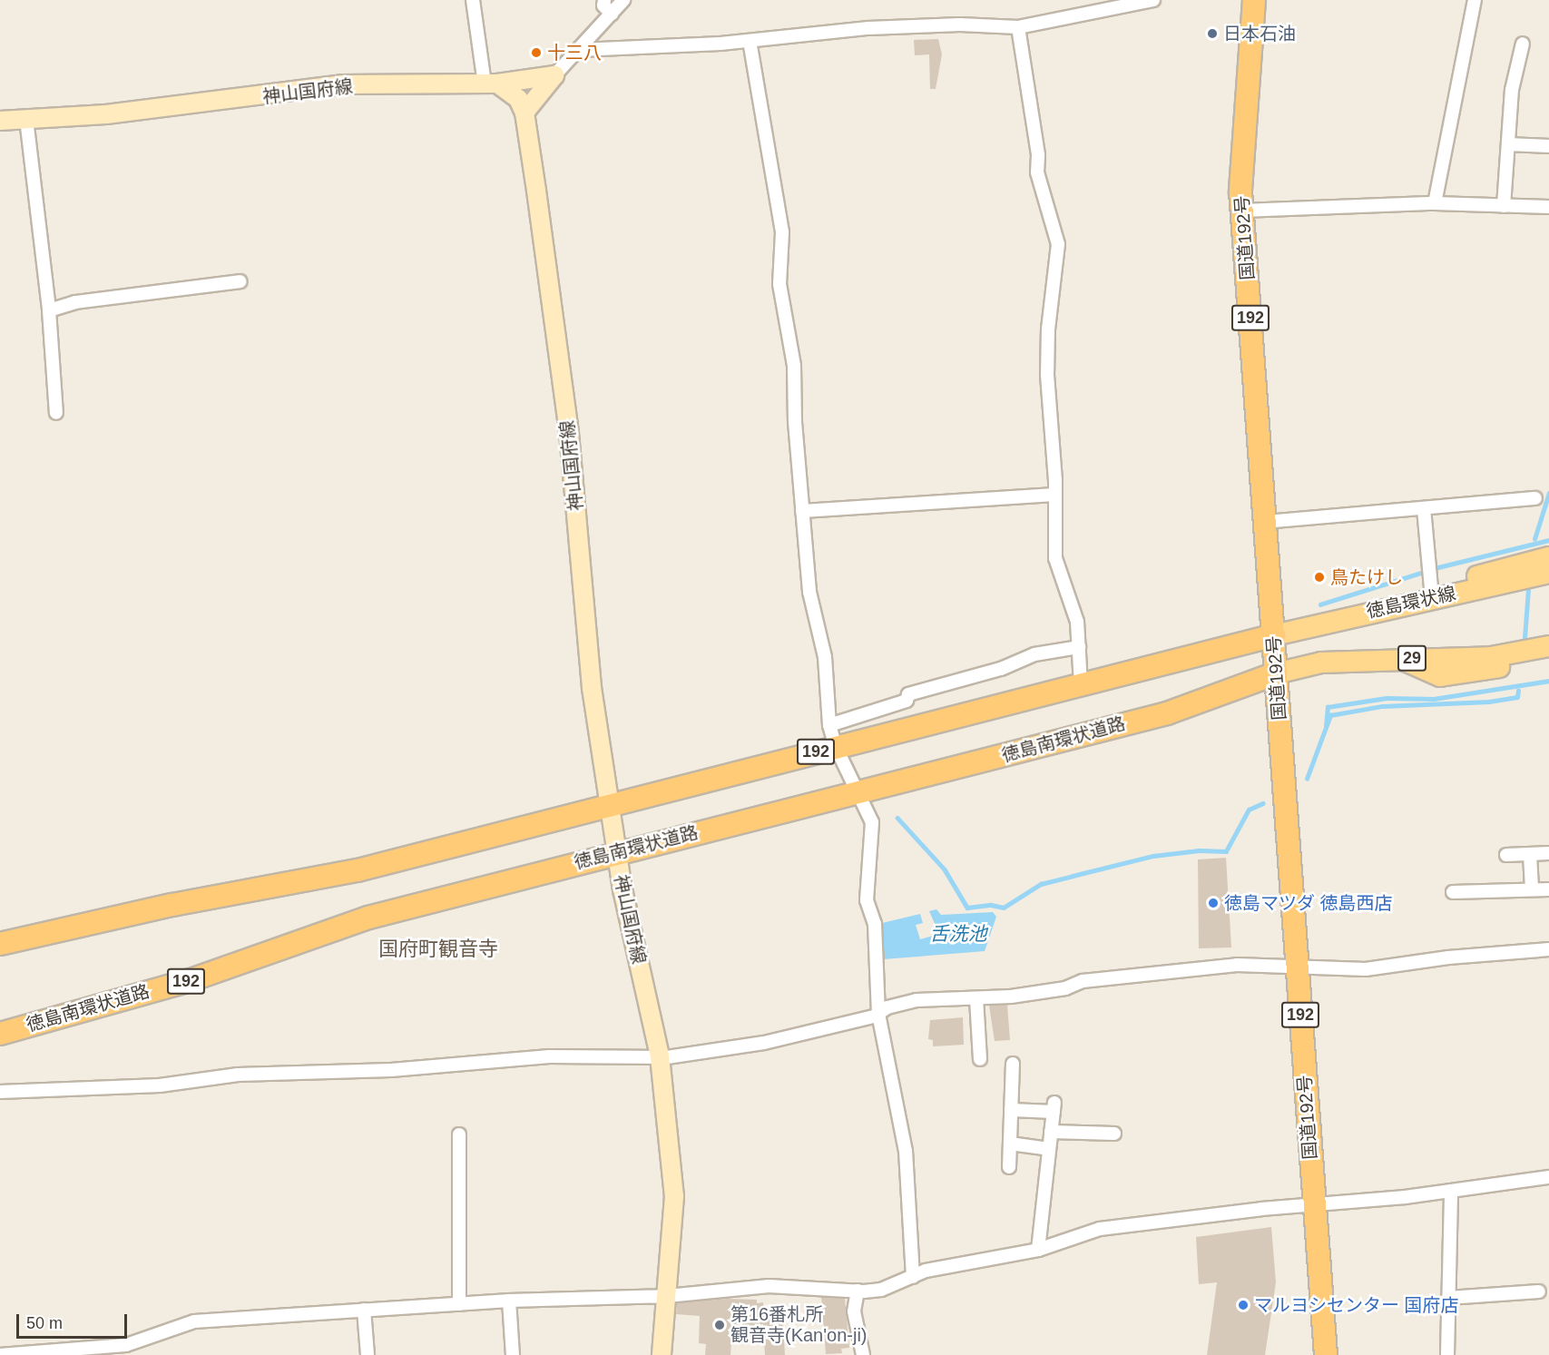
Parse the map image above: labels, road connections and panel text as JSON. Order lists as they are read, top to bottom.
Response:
{
  "streets": {
    "highway": ["国道192号", "192", "徳島南環状道路"],
    "main road": ["神山国府線", "徳島環状線", "29"]
  },
  "crossings": [
    ["神山国府線", "192"],
    ["神山国府線", "徳島南環状道路"],
    ["国道192号", "192"],
    ["国道192号", "徳島環状線"],
    ["国道192号", "29"],
    ["国道192号", "徳島南環状道路"],
    ["192", "徳島環状線"],
    ["29", "徳島南環状道路"]
  ],
  "districts": ["国府町観音寺"],
  "water": ["舌洗池"],
  "places": [
    "日本石油",
    "十三八",
    "鳥たけし",
    "徳島マツダ 徳島西店",
    "マルヨシセンター 国府店",
    "第16番札所 観音寺(Kan'on-ji)"
  ],
  "scale_bar": "50 m"
}
